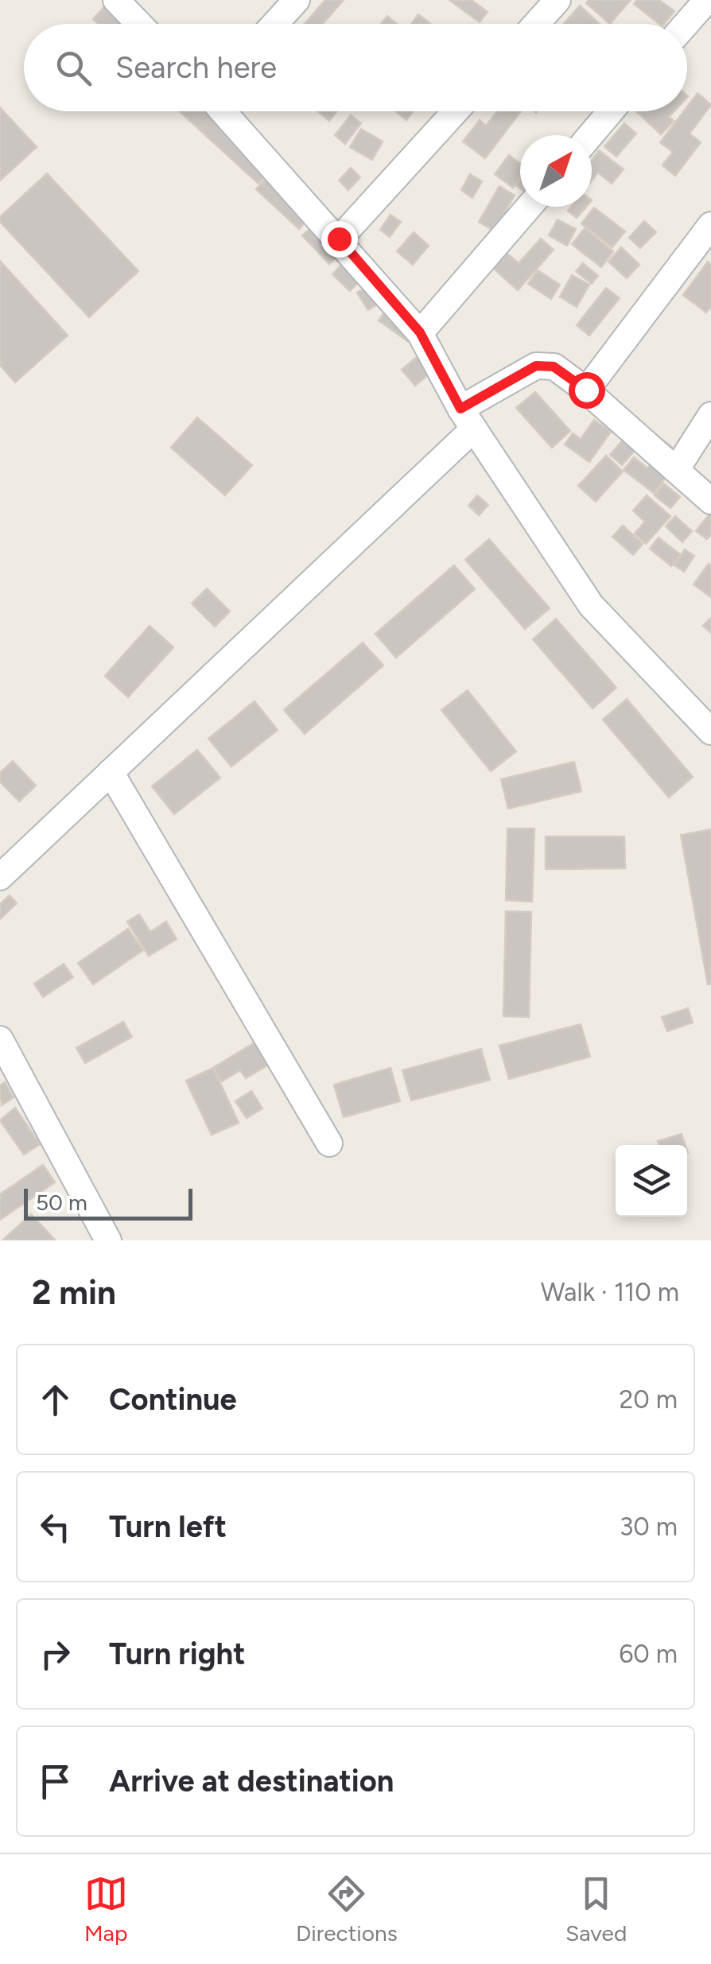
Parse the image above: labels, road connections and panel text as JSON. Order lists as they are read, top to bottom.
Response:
{
  "scale_bar": "50 m",
  "north": "top right",
  "page": {
    "search": "Search here",
    "scale": "50 m",
    "heading": ["2 min", "Walk · 110 m"],
    "list": [
      ["Continue", "20 m"],
      ["Turn left", "30 m"],
      ["Turn right", "60 m"],
      "Arrive at destination"
    ],
    "nav": ["Map", "Directions", "Saved"]
  }
}
